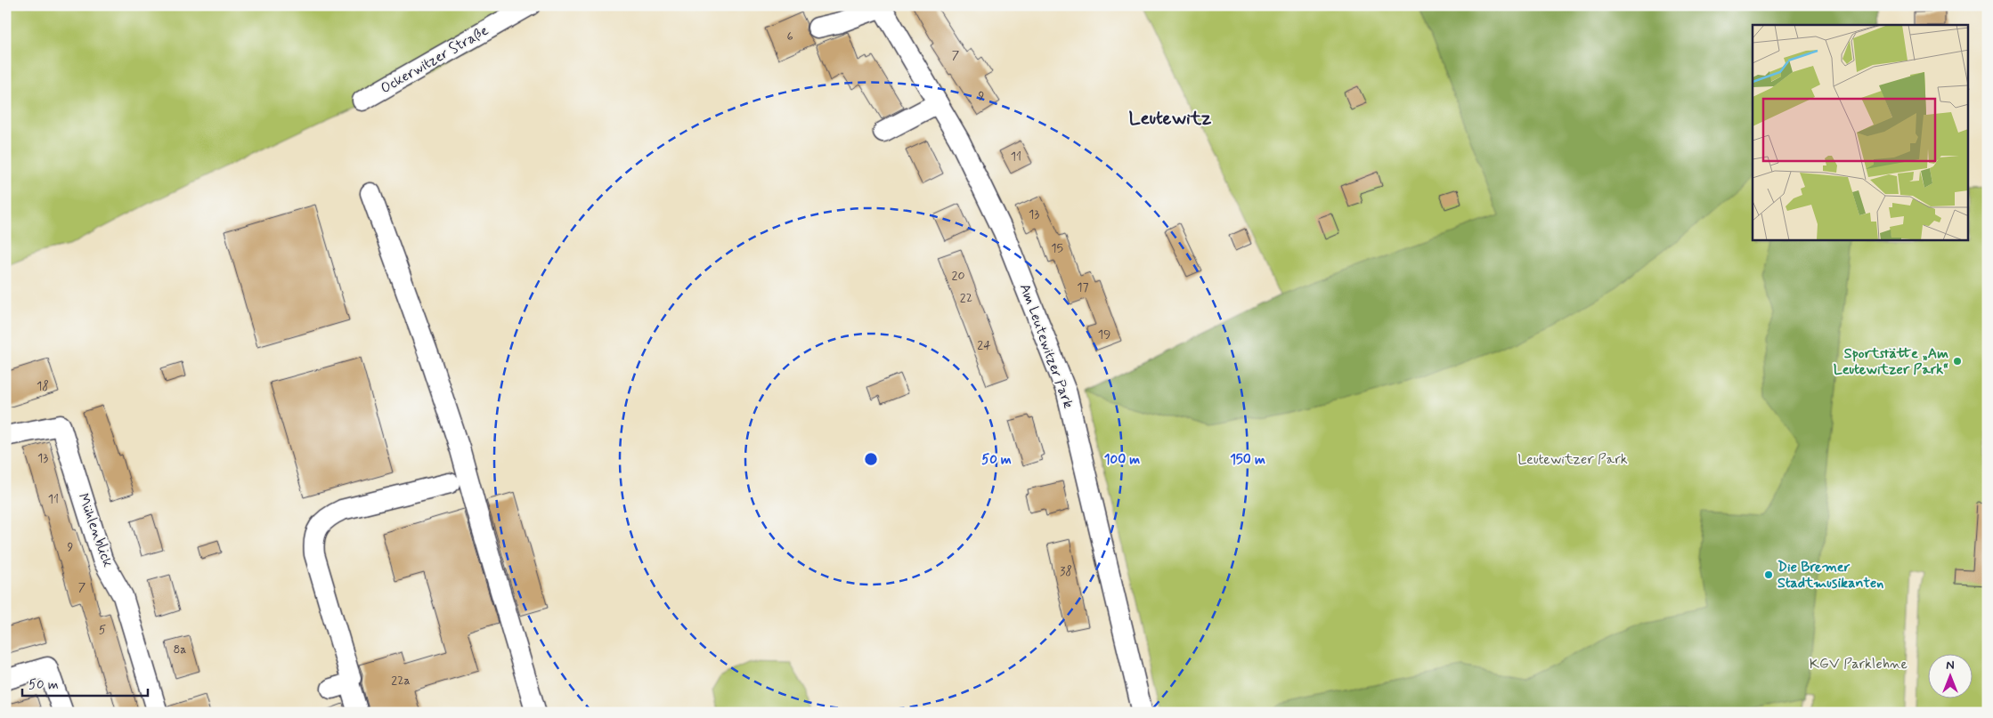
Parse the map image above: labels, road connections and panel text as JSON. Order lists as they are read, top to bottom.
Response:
{
  "streets": {
    "street": ["Ockerwitzer Straße", "Am Leutewitzer Park", "Mühlenblick"]
  },
  "districts": ["Leutewitz"],
  "parks": ["Leutewitzer Park", "KGV Parklehne"],
  "places": ["Sportstätte „Am Leutewitzer Park“", "Die Bremer Stadtmusikanten"],
  "house_numbers": [
    "6",
    "7",
    "9",
    "11",
    "13",
    "15",
    "20",
    "17",
    "22",
    "19",
    "24",
    "18",
    "13",
    "11",
    "9",
    "38",
    "7",
    "5",
    "8a",
    "22a"
  ],
  "scale_bar": "50 m",
  "north": "top",
  "rings": ["50 m", "100 m", "150 m"]
}
